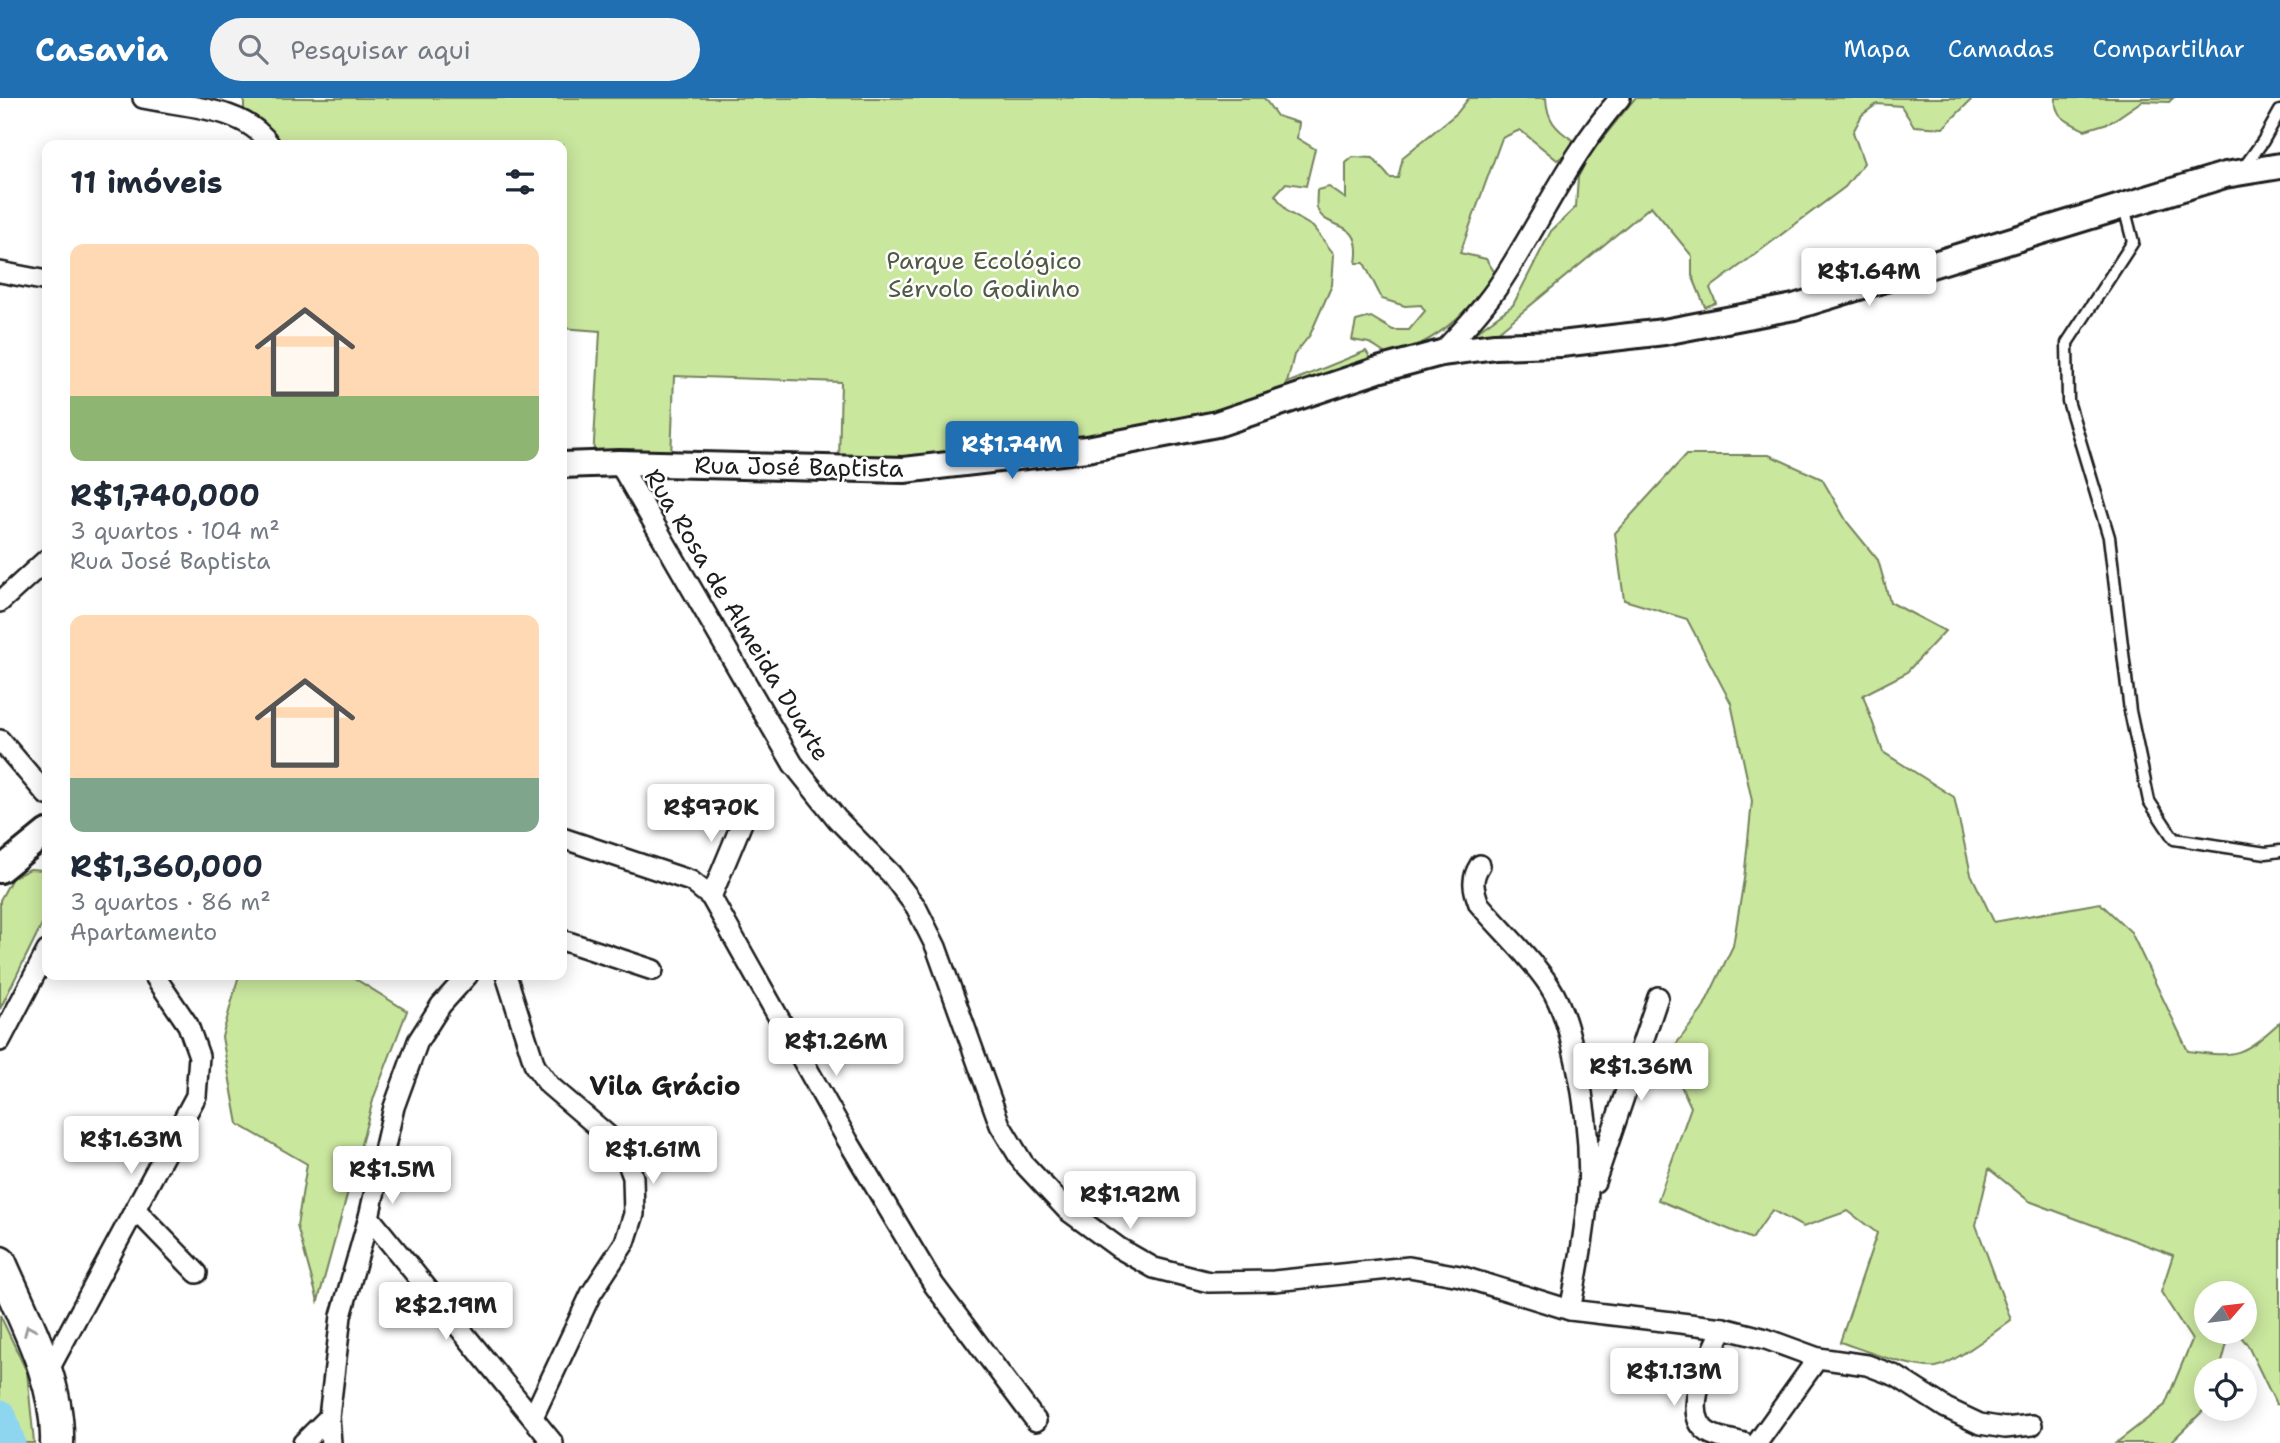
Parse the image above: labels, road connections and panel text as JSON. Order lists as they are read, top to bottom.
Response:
{
  "streets": {
    "street": ["Rua José Baptista", "Rua Rosa de Almeida Duarte"]
  },
  "crossings": [
    ["Rua José Baptista", "Rua Rosa de Almeida Duarte"]
  ],
  "districts": ["Vila Grácio"],
  "parks": ["Parque Ecológico Sérvolo Godinho"],
  "north": "top right",
  "page": {
    "header": "Casavia",
    "search": "Pesquisar aqui",
    "nav": ["Mapa", "Camadas", "Compartilhar"],
    "heading": "11 imóveis",
    "list": [
      {
        "name": "R$1,740,000",
        "note": "3 quartos · 104 m² · Rua José Baptista"
      },
      {
        "name": "R$1,360,000",
        "note": "3 quartos · 86 m² · Apartamento"
      }
    ],
    "price": [
      "R$1.64M",
      "R$1.74M",
      "R$970K",
      "R$1.26M",
      "R$1.36M",
      "R$1.63M",
      "R$1.61M",
      "R$1.5M",
      "R$1.92M",
      "R$2.19M",
      "R$1.13M"
    ]
  }
}
